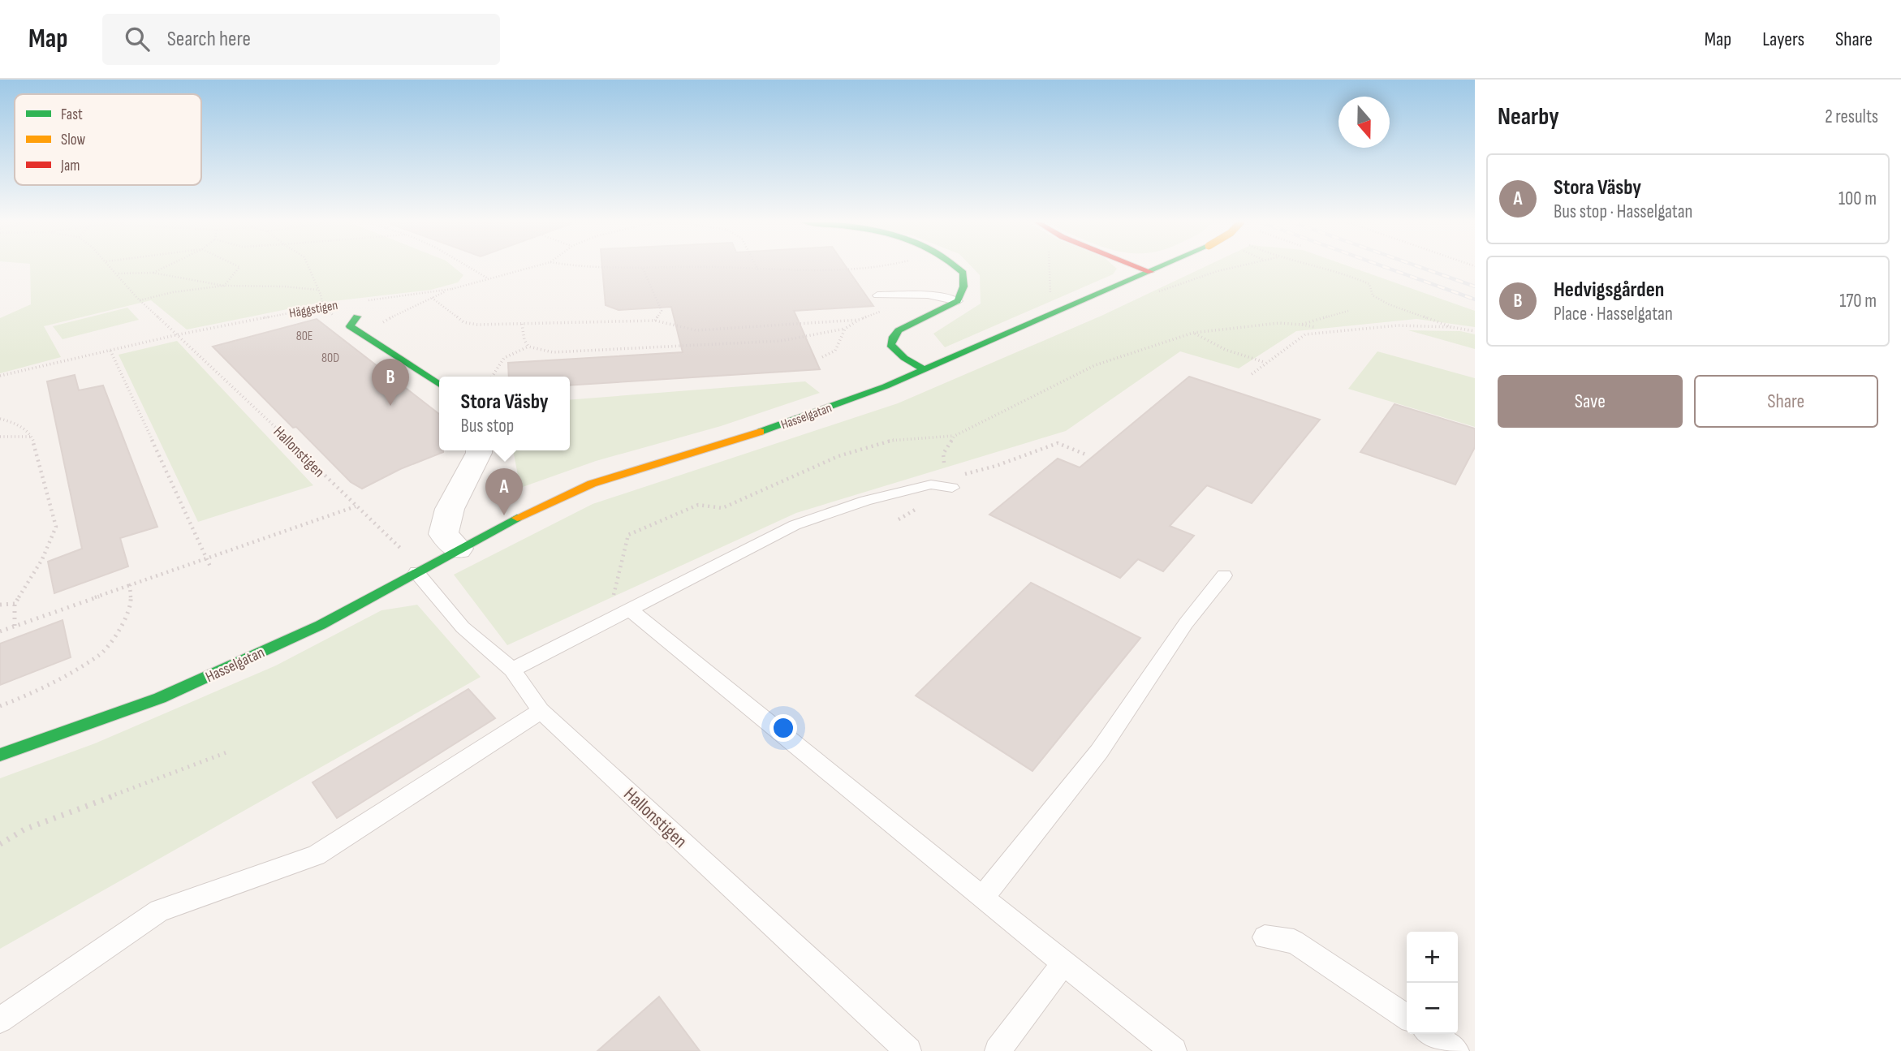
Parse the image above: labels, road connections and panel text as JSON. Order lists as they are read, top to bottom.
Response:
{
  "streets": {
    "street": ["Hasselgatan"],
    "lane": ["Hallonstigen"],
    "path": ["Häggstigen"]
  },
  "crossings": [
    ["Häggstigen", "Hallonstigen"],
    ["Hasselgatan", "Hallonstigen"]
  ],
  "house_numbers": ["80E", "80D"],
  "legend": ["Fast", "Slow", "Jam"],
  "north": "bottom",
  "page": {
    "header": "Map",
    "search": "Search here",
    "nav": ["Map", "Layers", "Share"],
    "heading": ["Nearby", "2 results"],
    "list": [
      {
        "mark": "A",
        "name": "Stora Väsby",
        "note": "Bus stop · Hasselgatan",
        "value": "100 m"
      },
      {
        "mark": "B",
        "name": "Hedvigsgården",
        "note": "Place · Hasselgatan",
        "value": "170 m"
      }
    ],
    "buttons": ["Save", "Share"],
    "pins": ["B", "A"],
    "popup": ["Stora Väsby", "Bus stop"],
    "map_buttons": ["+", "−"]
  }
}
